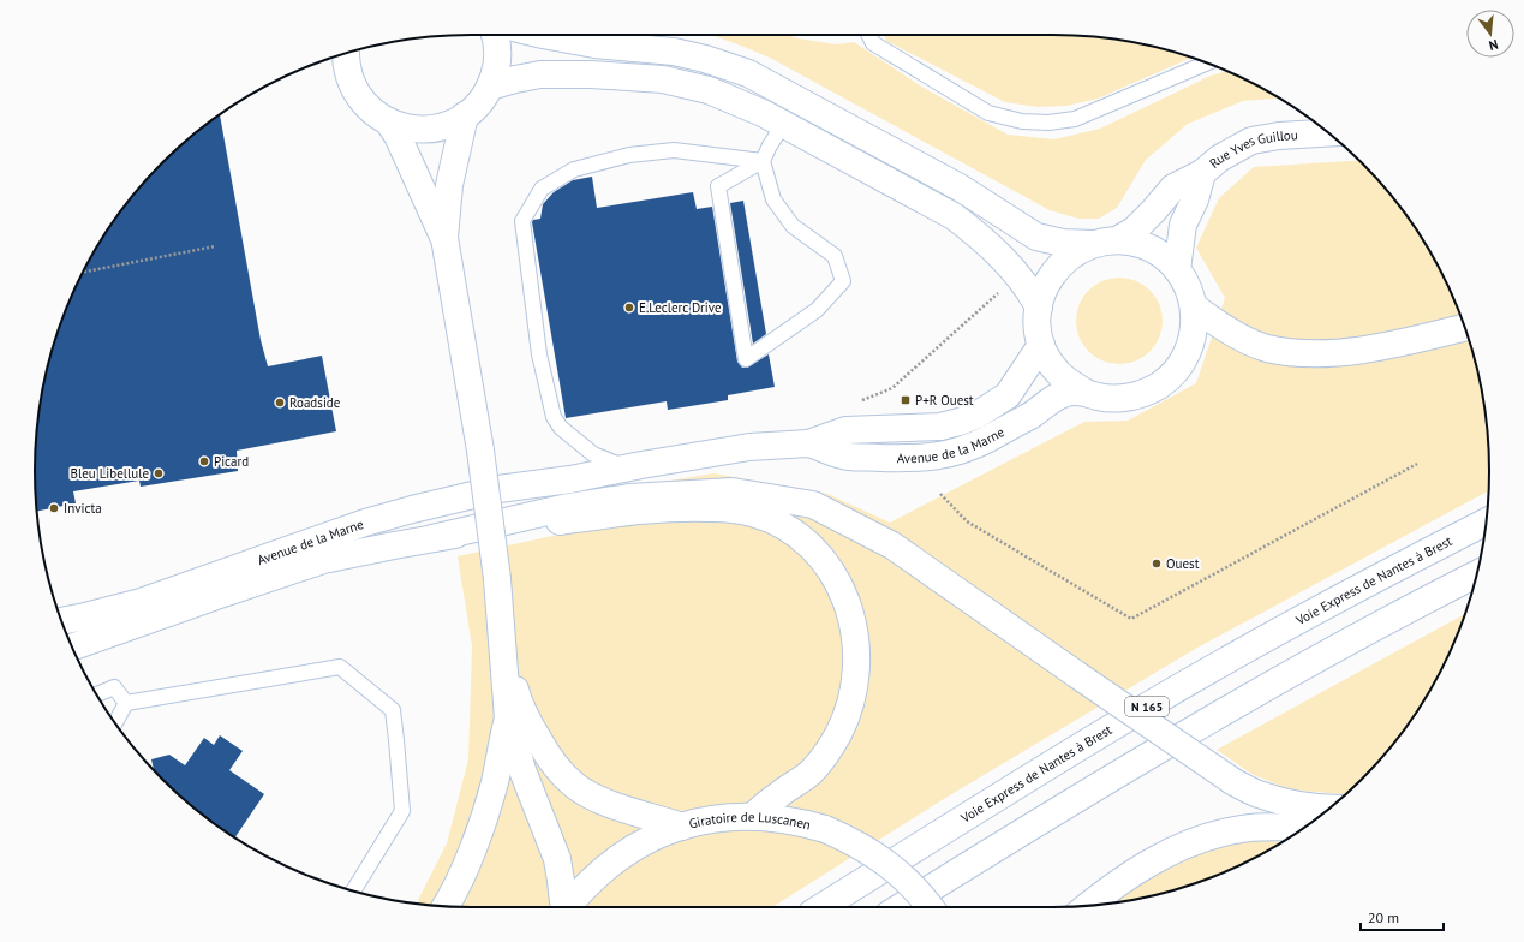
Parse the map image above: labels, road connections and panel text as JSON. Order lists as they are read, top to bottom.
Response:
{
  "streets": {
    "main road": [
      "Rue Yves Guillou",
      "Avenue de la Marne",
      "Voie Express de Nantes à Brest",
      "N 165",
      "Giratoire de Luscanen"
    ]
  },
  "crossings": [
    ["Rue Yves Guillou", "Avenue de la Marne"]
  ],
  "places": {
    "other": [
      "E.Leclerc Drive",
      "Roadside",
      "Picard",
      "Bleu Libellule",
      "Invicta",
      "Ouest"
    ],
    "transit": ["P+R Ouest"]
  },
  "scale_bar": "20 m",
  "north": "bottom"
}
